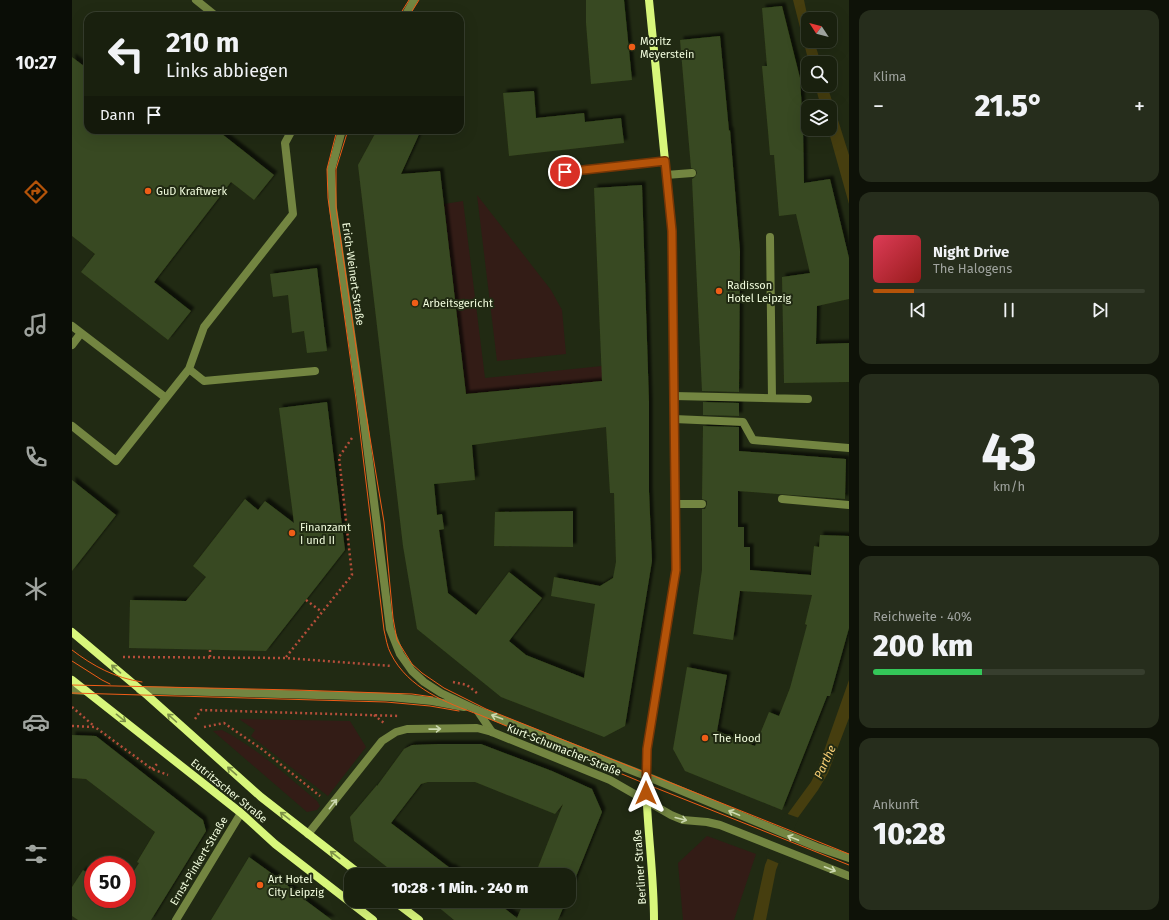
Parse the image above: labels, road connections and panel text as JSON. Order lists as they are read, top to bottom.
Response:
{
  "streets": {
    "main road": ["Eutritzscher Straße", "Berliner Straße"],
    "street": ["Erich-Weinert-Straße", "Kurt-Schumacher-Straße", "Ernst-Pinkert-Straße"]
  },
  "crossings": [
    ["Kurt-Schumacher-Straße", "Berliner Straße"],
    ["Eutritzscher Straße", "Ernst-Pinkert-Straße"]
  ],
  "water": ["Parthe"],
  "places": [
    "Moritz Meyerstein",
    "GuD Kraftwerk",
    "Radisson Hotel Leipzig",
    "Arbeitsgericht",
    "Finanzamt I und II",
    "The Hood",
    "Art Hotel City Leipzig"
  ],
  "north": "top left",
  "page": {
    "tabs": "10:27",
    "tile": [
      "Klima",
      ["43", "km/h"],
      ["Reichweite · 40%", "200 km"],
      ["Ankunft", "10:28"]
    ],
    "turn": ["210 m", "Links abbiegen"],
    "heat": ["−", "21.5°", "+"],
    "then": "Dann",
    "song": ["Night Drive", "The Halogens"],
    "limit": "50",
    "trip": "10:28 · 1 Min. · 240 m"
  }
}
